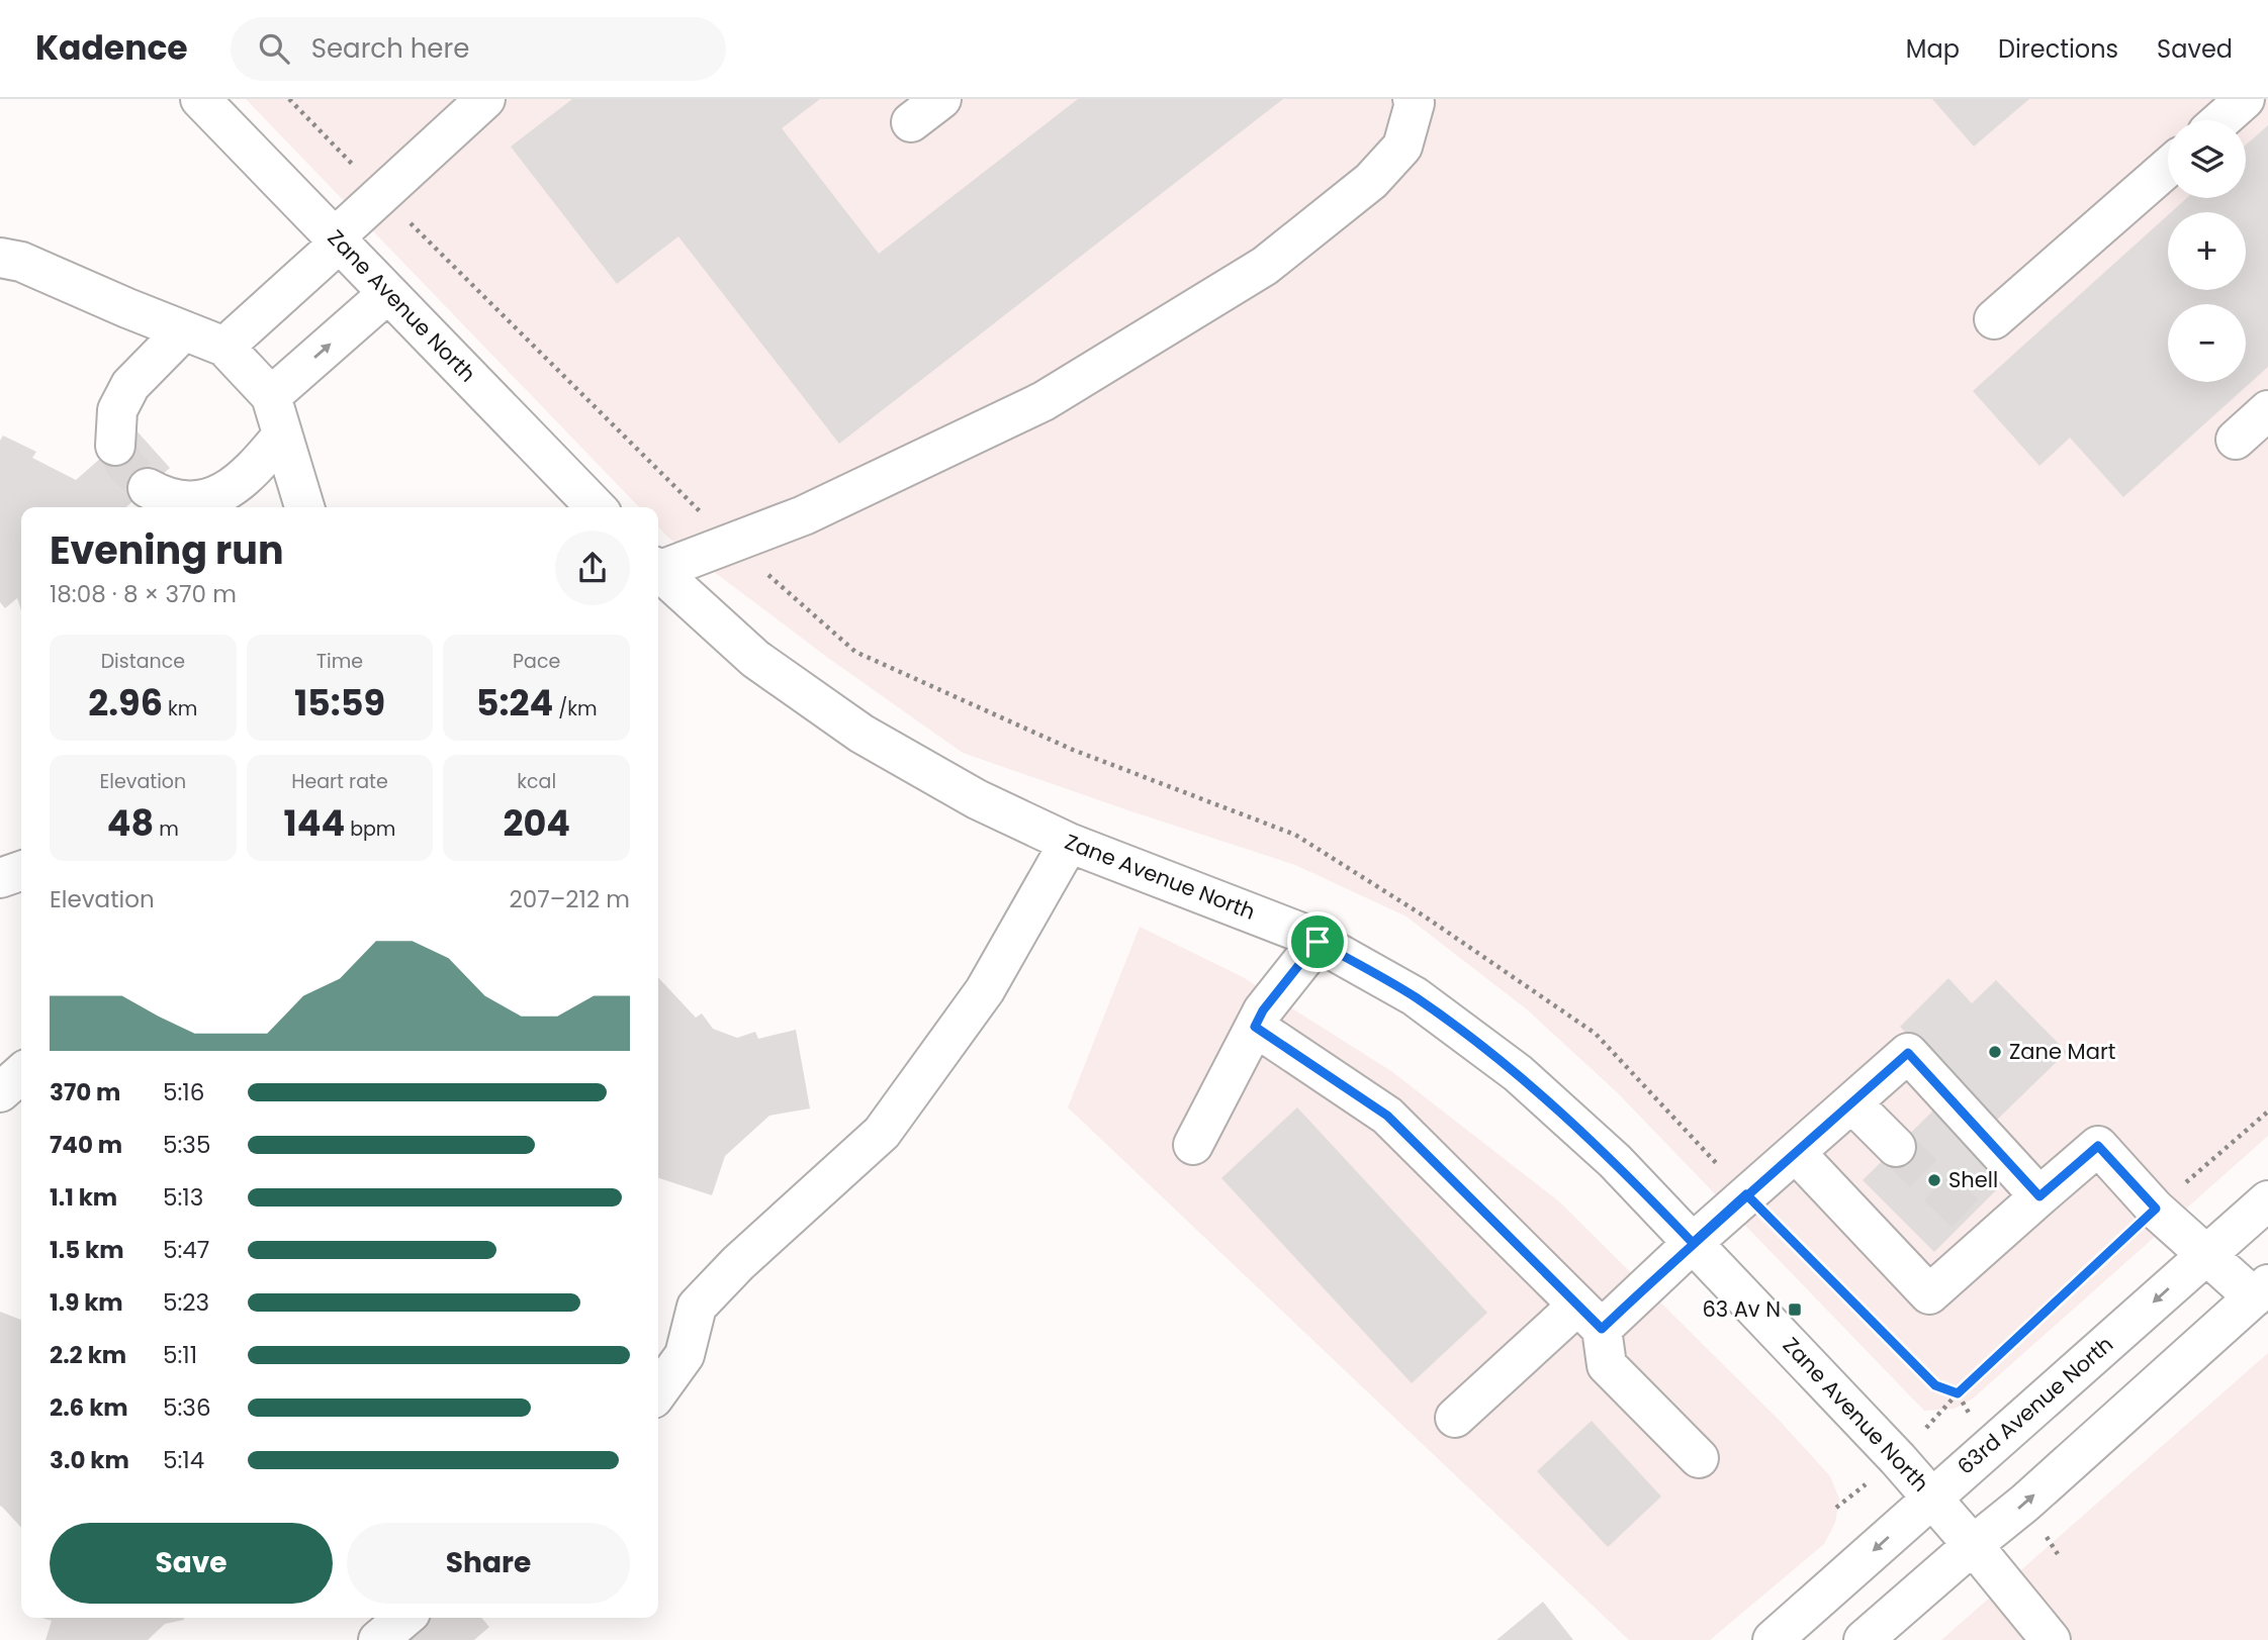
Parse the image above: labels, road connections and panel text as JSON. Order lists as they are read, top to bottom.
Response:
{
  "streets": {
    "street": ["Zane Avenue North", "63rd Avenue North"]
  },
  "crossings": [
    ["Zane Avenue North", "63rd Avenue North"]
  ],
  "places": {
    "other": ["Zane Mart", "Shell"],
    "transit": ["63 Av N"]
  },
  "page": {
    "header": "Kadence",
    "search": "Search here",
    "nav": ["Map", "Directions", "Saved"],
    "map_buttons": ["+", "−"],
    "heading": ["Evening run", "18:08 · 8 × 370 m"],
    "stats": [
      ["Distance", "2.96 km"],
      ["Time", "15:59"],
      ["Pace", "5:24 /km"],
      ["Elevation", "48 m"],
      ["Heart rate", "144 bpm"],
      ["kcal", "204"]
    ],
    "chart": ["Elevation", "207–212 m"],
    "list": [
      {
        "name": "370 m",
        "note": "5:16"
      },
      {
        "name": "740 m",
        "note": "5:35"
      },
      {
        "name": "1.1 km",
        "note": "5:13"
      },
      {
        "name": "1.5 km",
        "note": "5:47"
      },
      {
        "name": "1.9 km",
        "note": "5:23"
      },
      {
        "name": "2.2 km",
        "note": "5:11"
      },
      {
        "name": "2.6 km",
        "note": "5:36"
      },
      {
        "name": "3.0 km",
        "note": "5:14"
      }
    ],
    "buttons": ["Save", "Share"]
  }
}
